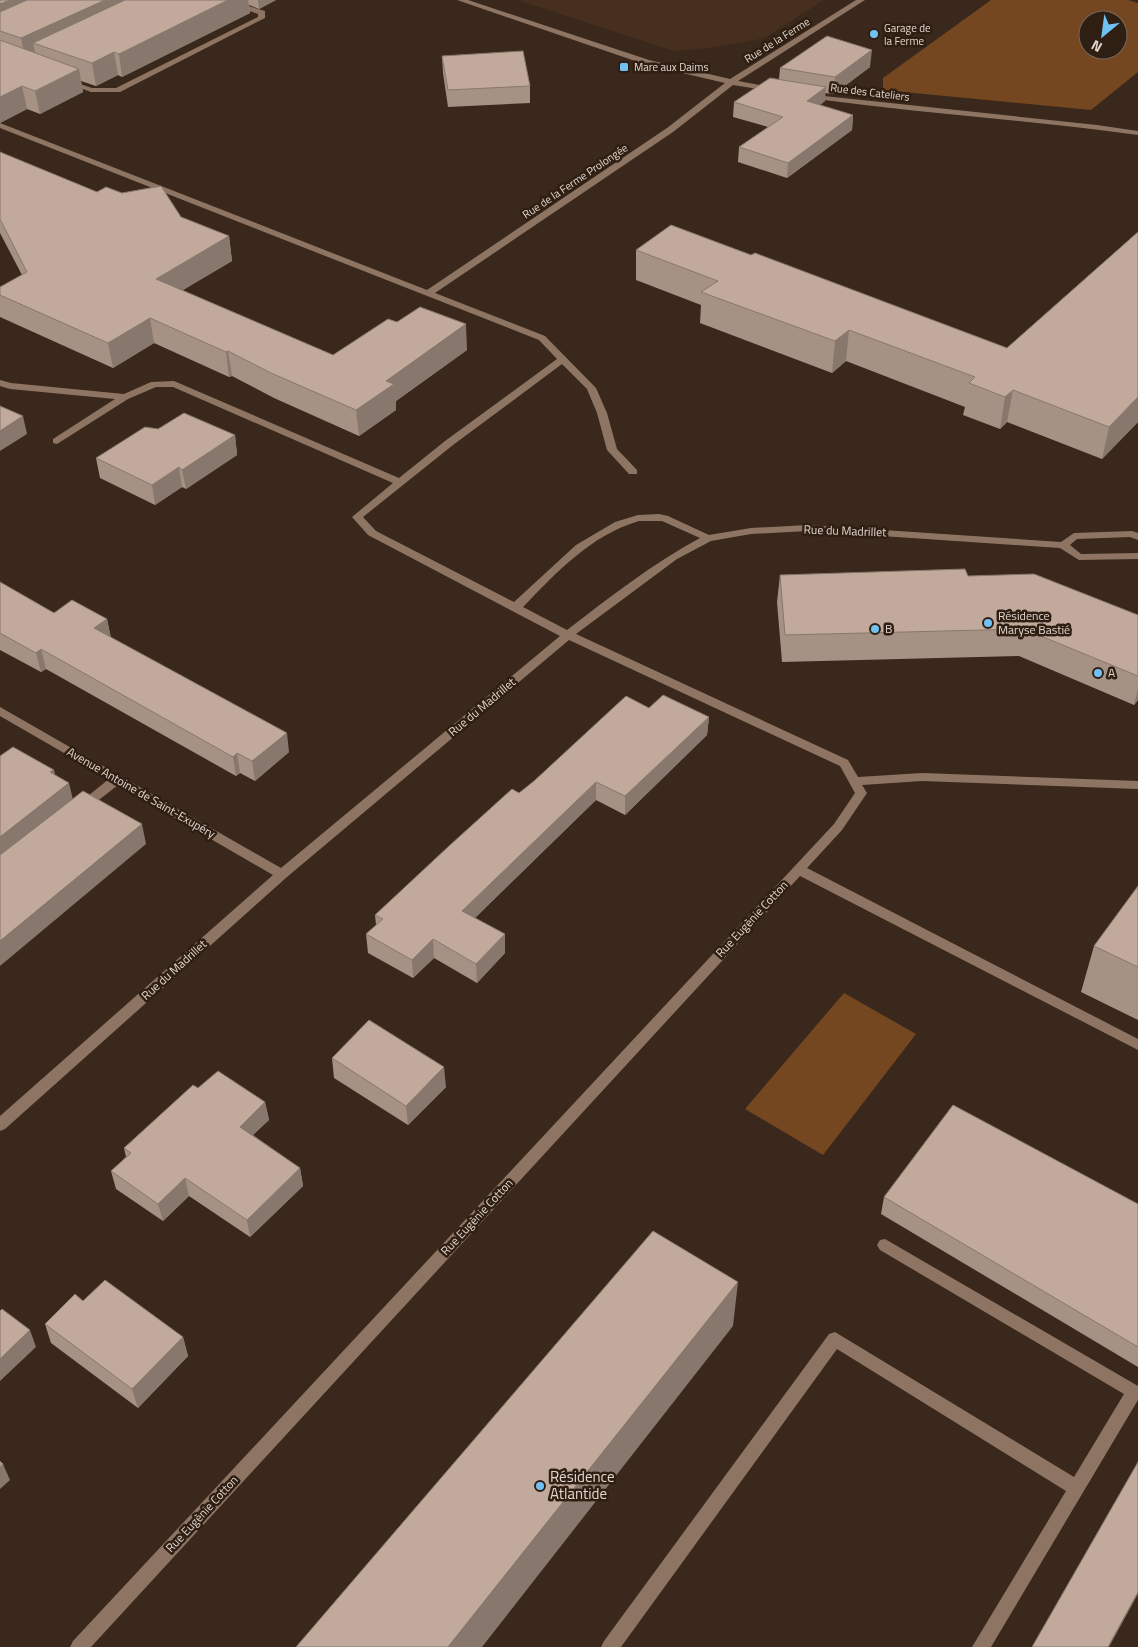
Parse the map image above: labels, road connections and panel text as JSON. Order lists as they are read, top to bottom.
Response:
{
  "streets": {
    "street": [
      "Rue de la Ferme",
      "Rue des Cateliers",
      "Rue de la Ferme Prolongée",
      "Rue du Madrillet",
      "Avenue Antoine de Saint-Exupéry",
      "Rue Eugènie Cotton"
    ]
  },
  "crossings": [
    ["Rue de la Ferme", "Rue de la Ferme Prolongée"],
    ["Rue du Madrillet", "Avenue Antoine de Saint-Exupéry"]
  ],
  "places": {
    "other": [
      "Garage de la Ferme",
      "Résidence Maryse Bastié",
      "B",
      "A",
      "Résidence Atlantide"
    ],
    "transit": ["Mare aux Daims"]
  },
  "north": "bottom left"
}
